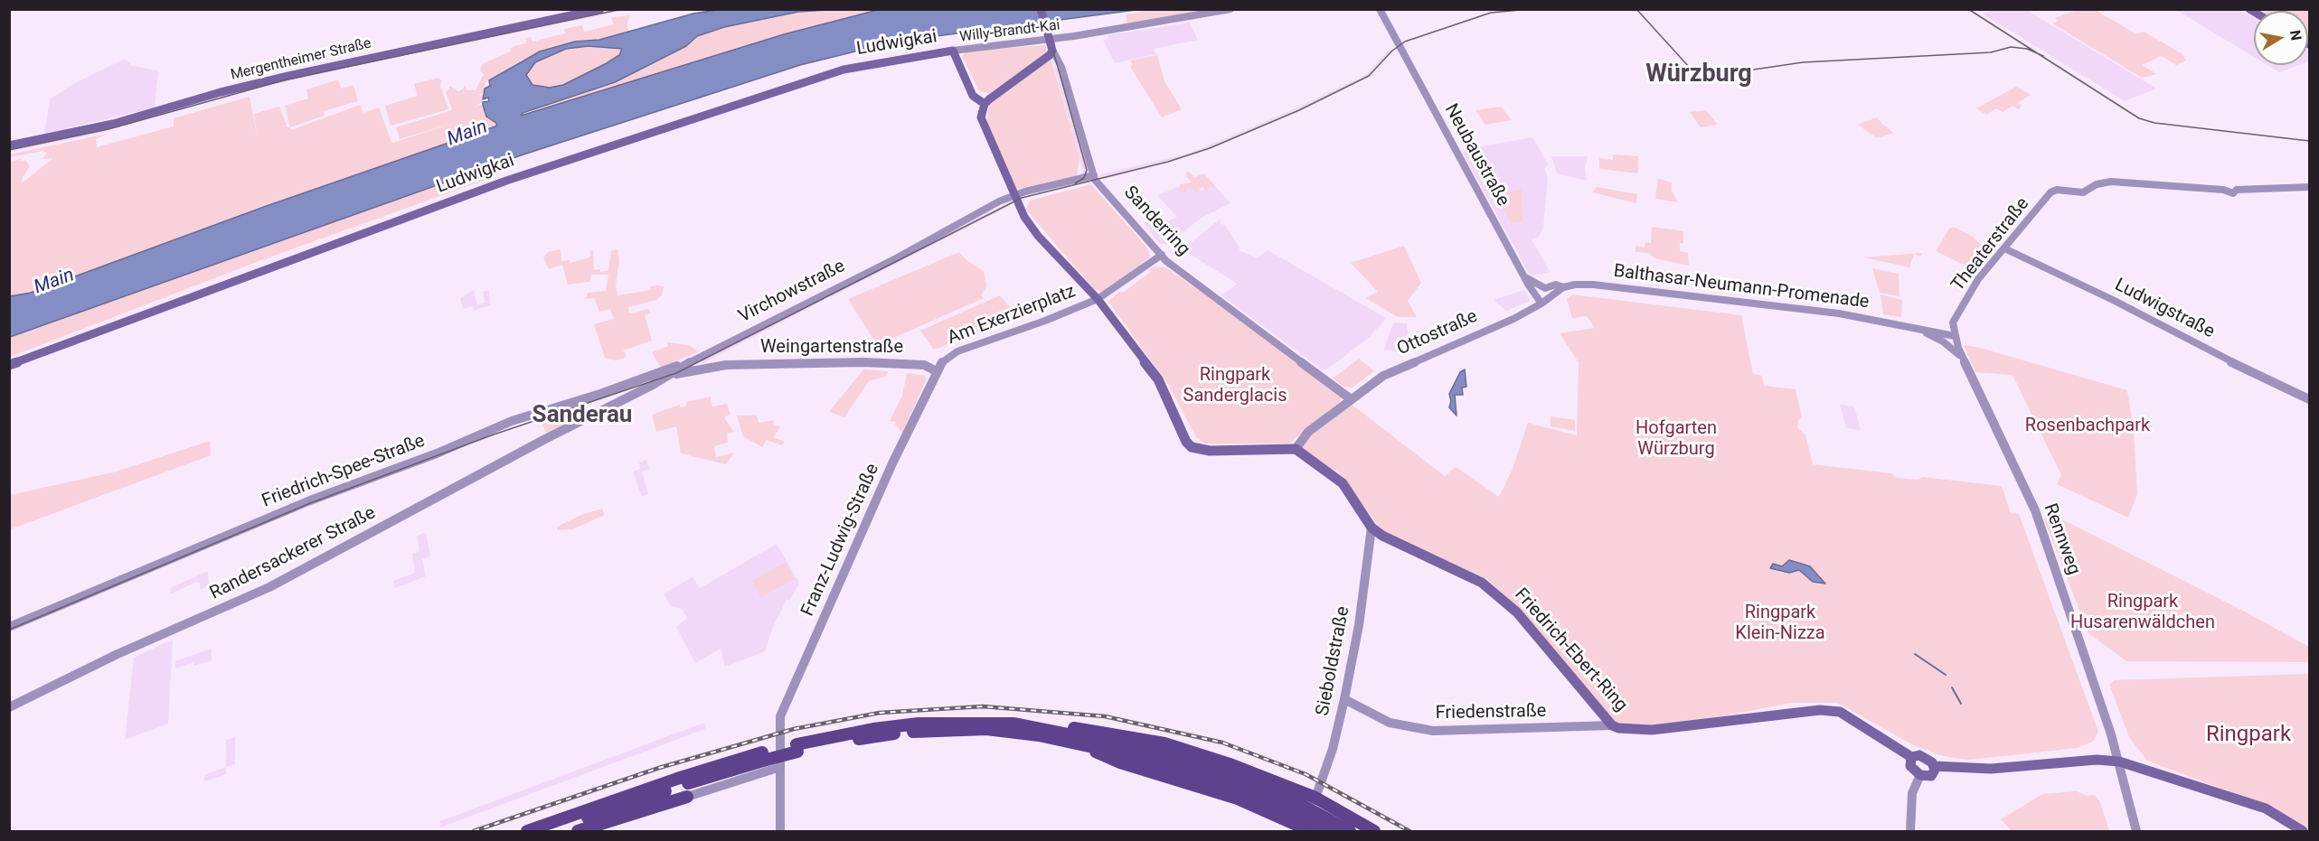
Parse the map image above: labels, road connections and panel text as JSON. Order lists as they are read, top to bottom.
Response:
{
  "streets": {
    "main road": ["Ludwigkai", "Mergentheimer Straße", "Friedrich-Ebert-Ring"],
    "street": [
      "Willy-Brandt-Kai",
      "Neubaustraße",
      "Sanderring",
      "Theaterstraße",
      "Balthasar-Neumann-Promenade",
      "Virchowstraße",
      "Ludwigstraße",
      "Am Exerzierplatz",
      "Ottostraße",
      "Weingartenstraße",
      "Friedrich-Spee-Straße",
      "Rennweg",
      "Franz-Ludwig-Straße",
      "Randersackerer Straße",
      "Sieboldstraße",
      "Friedenstraße"
    ]
  },
  "crossings": [
    ["Willy-Brandt-Kai", "Ludwigkai"],
    ["Neubaustraße", "Ottostraße"],
    ["Sanderring", "Virchowstraße"],
    ["Sanderring", "Am Exerzierplatz"],
    ["Sanderring", "Ottostraße"],
    ["Theaterstraße", "Ludwigstraße"],
    ["Balthasar-Neumann-Promenade", "Ottostraße"],
    ["Balthasar-Neumann-Promenade", "Rennweg"],
    ["Virchowstraße", "Weingartenstraße"],
    ["Virchowstraße", "Friedrich-Spee-Straße"],
    ["Virchowstraße", "Randersackerer Straße"],
    ["Am Exerzierplatz", "Weingartenstraße"],
    ["Am Exerzierplatz", "Franz-Ludwig-Straße"],
    ["Ottostraße", "Friedrich-Ebert-Ring"],
    ["Weingartenstraße", "Franz-Ludwig-Straße"],
    ["Rennweg", "Friedrich-Ebert-Ring"],
    ["Friedrich-Ebert-Ring", "Sieboldstraße"],
    ["Friedrich-Ebert-Ring", "Friedenstraße"],
    ["Sieboldstraße", "Friedenstraße"]
  ],
  "districts": ["Würzburg", "Sanderau"],
  "water": ["Main"],
  "parks": [
    "Ringpark Sanderglacis",
    "Rosenbachpark",
    "Hofgarten Würzburg",
    "Ringpark Husarenwäldchen",
    "Ringpark Klein-Nizza",
    "Ringpark"
  ],
  "north": "right"
}
